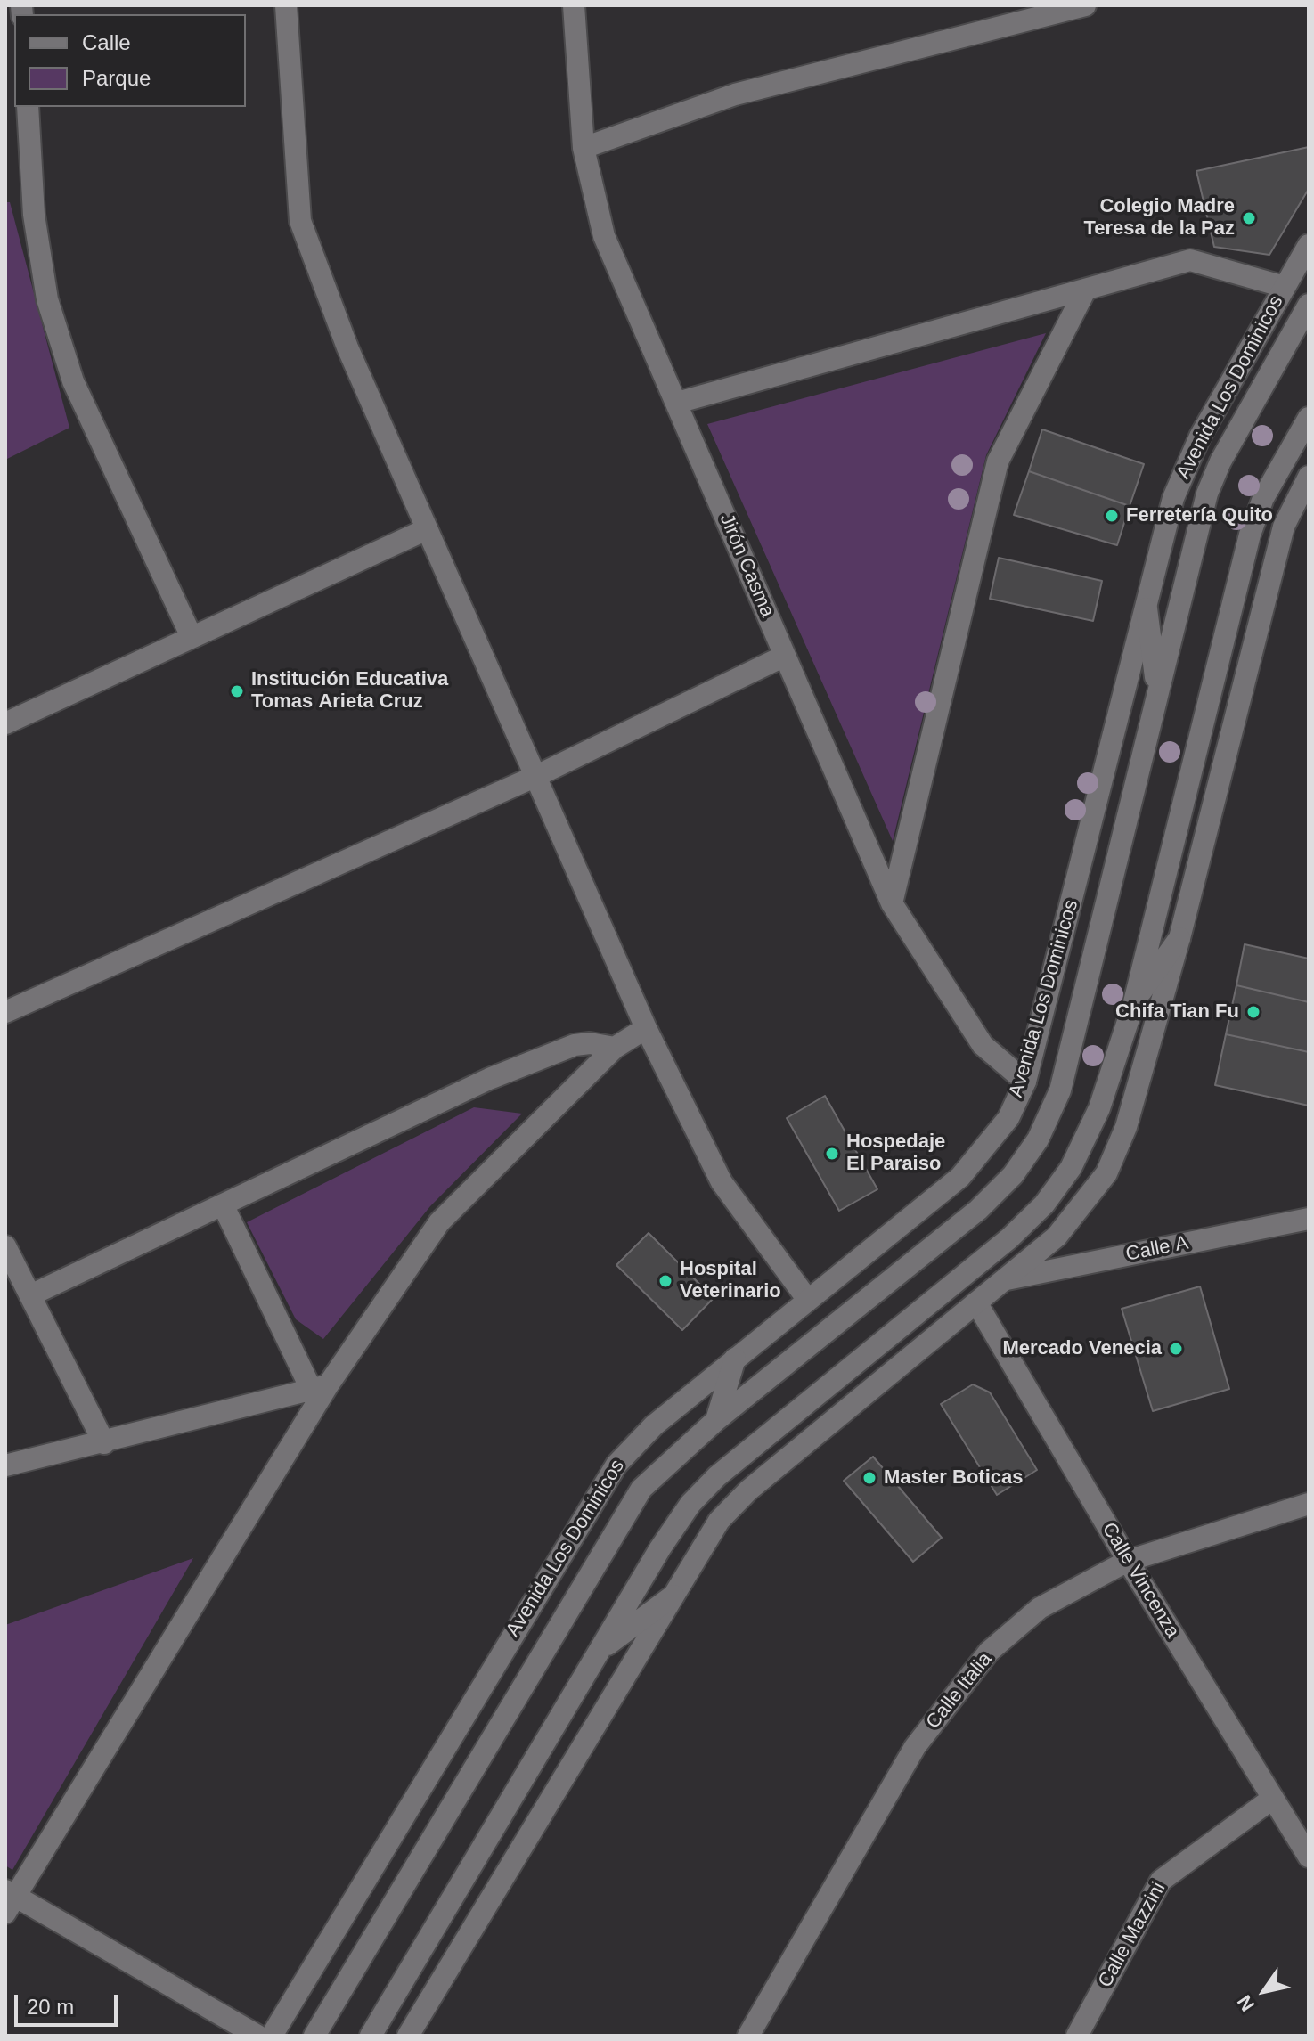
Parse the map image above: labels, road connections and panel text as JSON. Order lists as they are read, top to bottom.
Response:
{
  "streets": {
    "street": [
      "Avenida Los Dominicos",
      "Jirón Casma",
      "Calle A",
      "Calle Vincenza",
      "Calle Italia",
      "Calle Mazzini"
    ]
  },
  "crossings": [
    ["Avenida Los Dominicos", "Jirón Casma"],
    ["Calle Vincenza", "Calle Italia"],
    ["Calle Vincenza", "Calle Mazzini"]
  ],
  "places": [
    "Colegio Madre Teresa de la Paz",
    "Ferretería Quito",
    "Institución Educativa Tomas Arieta Cruz",
    "Chifa Tian Fu",
    "Hospedaje El Paraiso",
    "Hospital Veterinario",
    "Mercado Venecia",
    "Master Boticas"
  ],
  "legend": ["Calle", "Parque"],
  "scale_bar": "20 m",
  "north": "bottom left"
}
